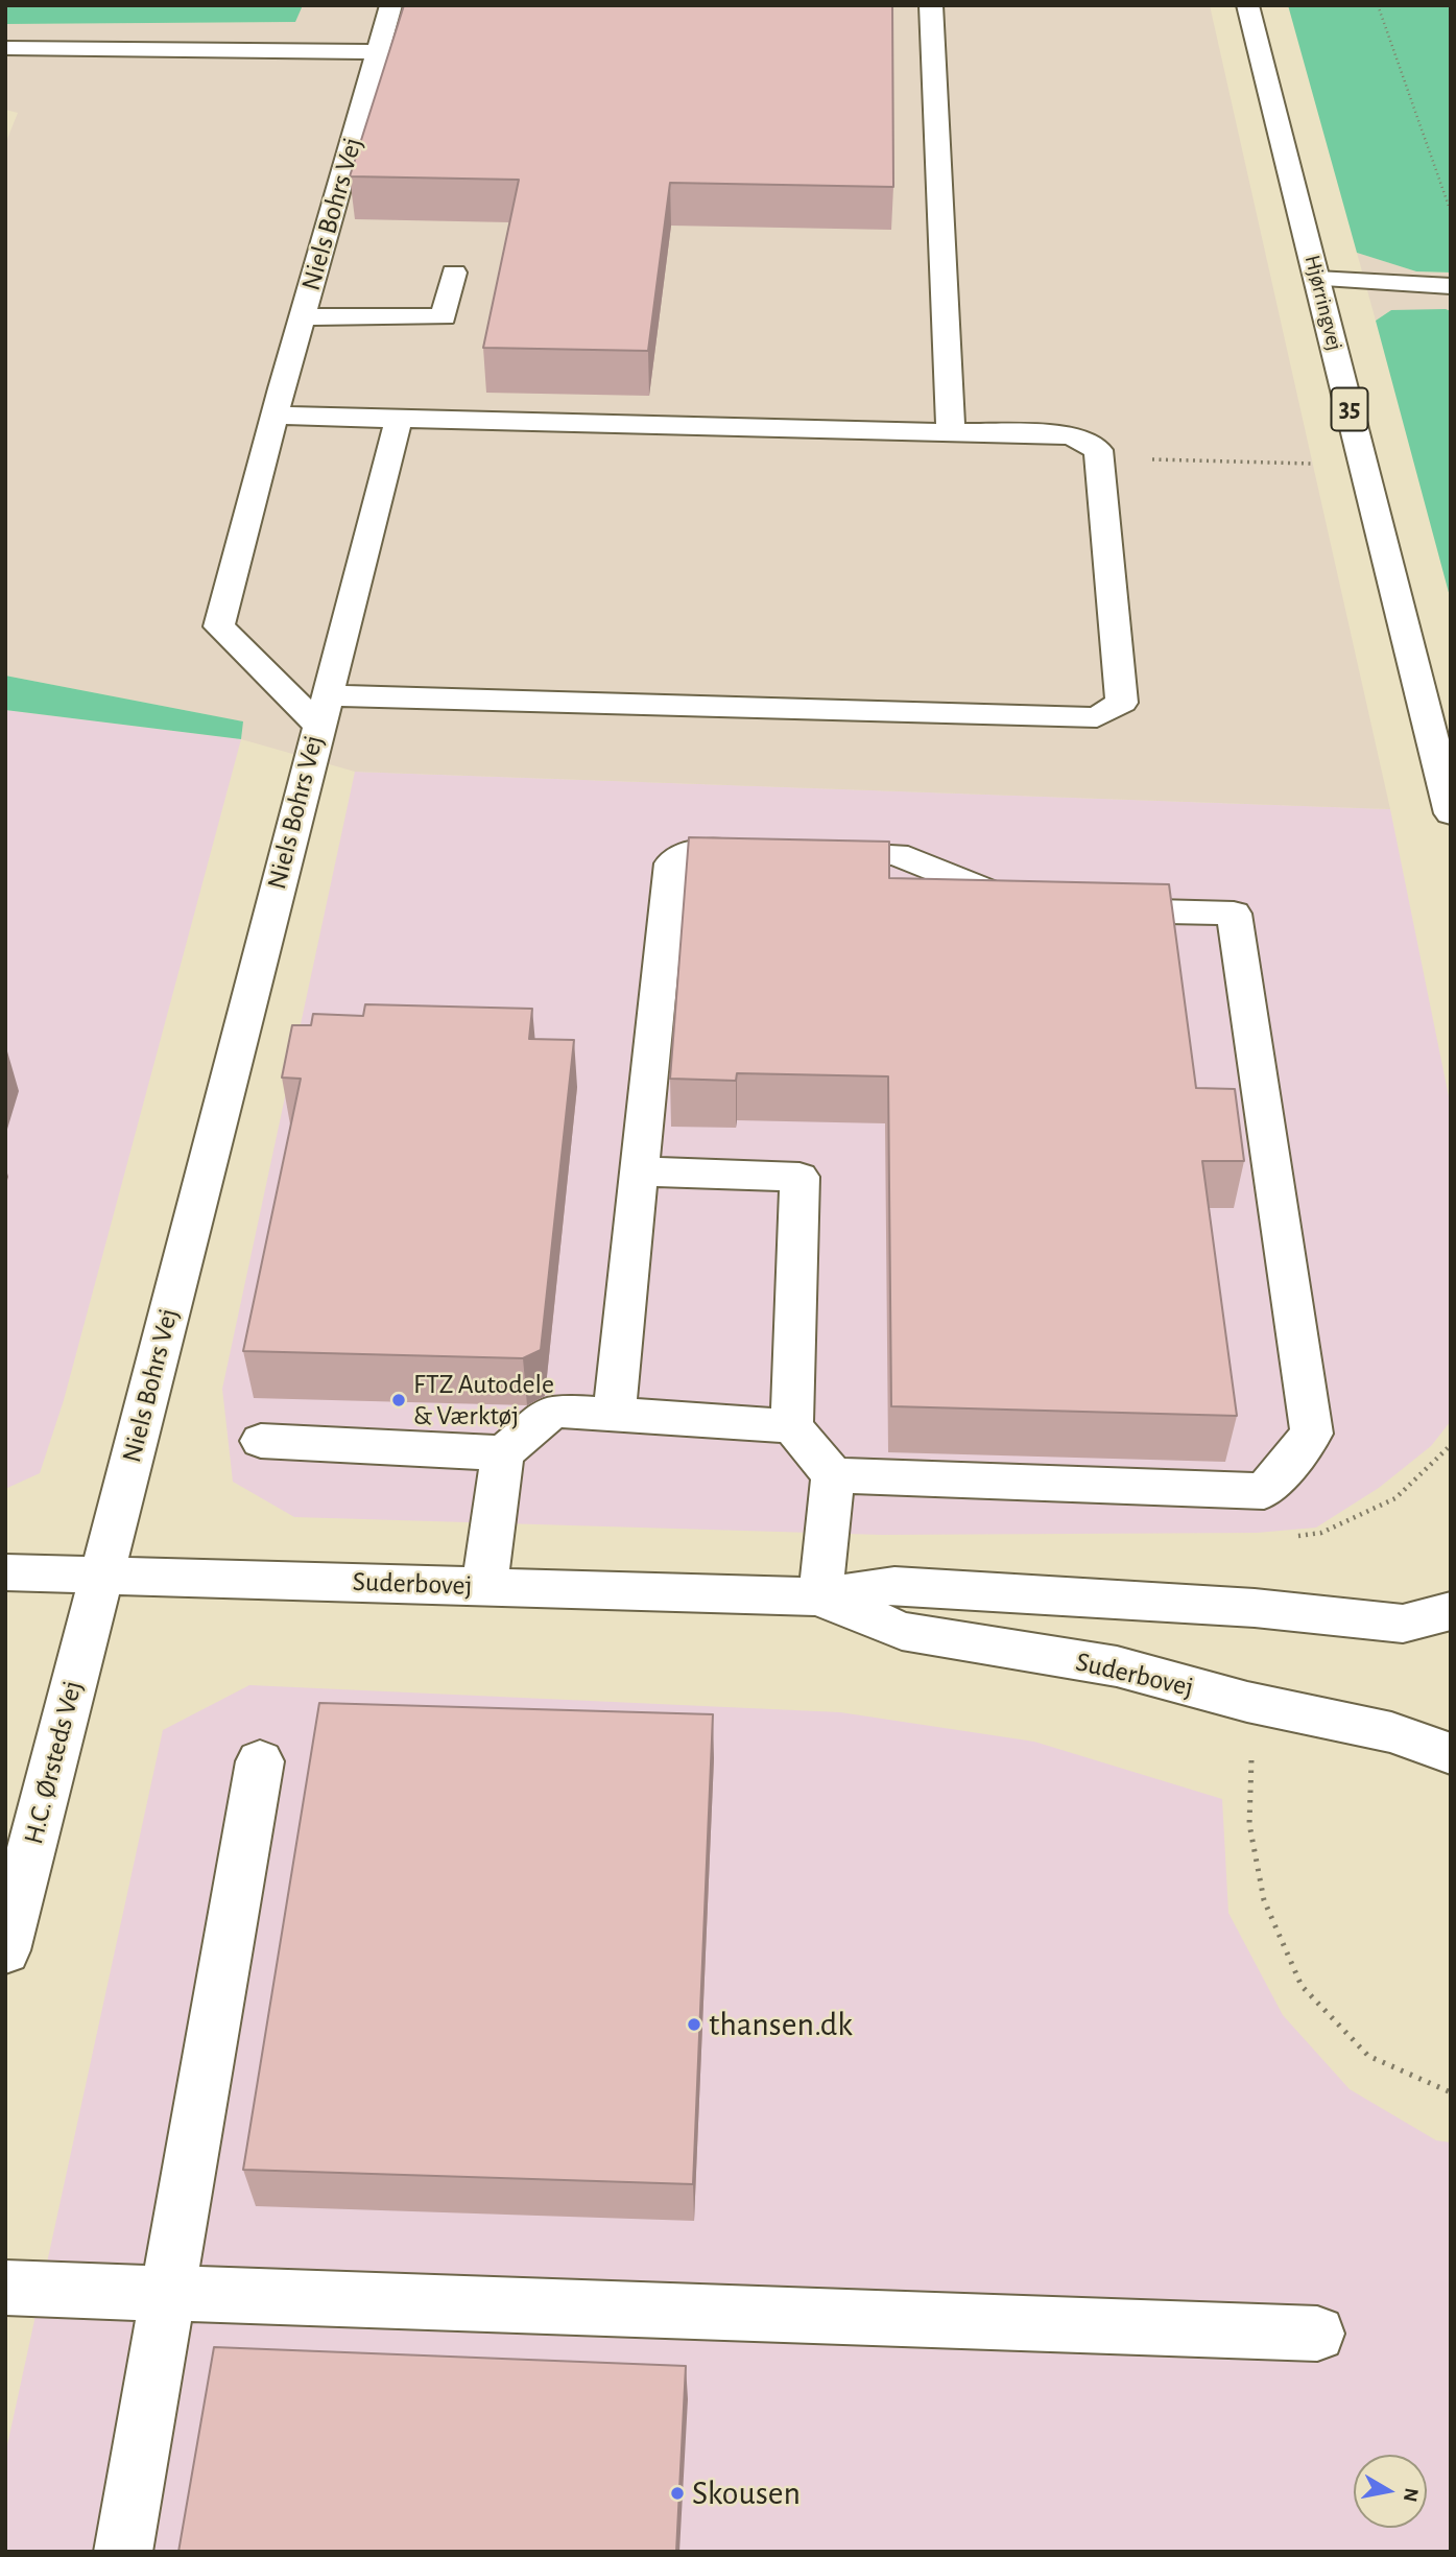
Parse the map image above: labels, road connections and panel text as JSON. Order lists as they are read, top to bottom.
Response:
{
  "streets": {
    "street": [
      "Niels Bohrs Vej",
      "Hjørringvej",
      "35",
      "Suderbovej",
      "H.C. Ørsteds Vej"
    ]
  },
  "crossings": [
    ["Niels Bohrs Vej", "Suderbovej"],
    ["Niels Bohrs Vej", "H.C. Ørsteds Vej"],
    ["Suderbovej", "H.C. Ørsteds Vej"]
  ],
  "places": ["FTZ Autodele & Værktøj", "thansen.dk", "Skousen"],
  "north": "right"
}
